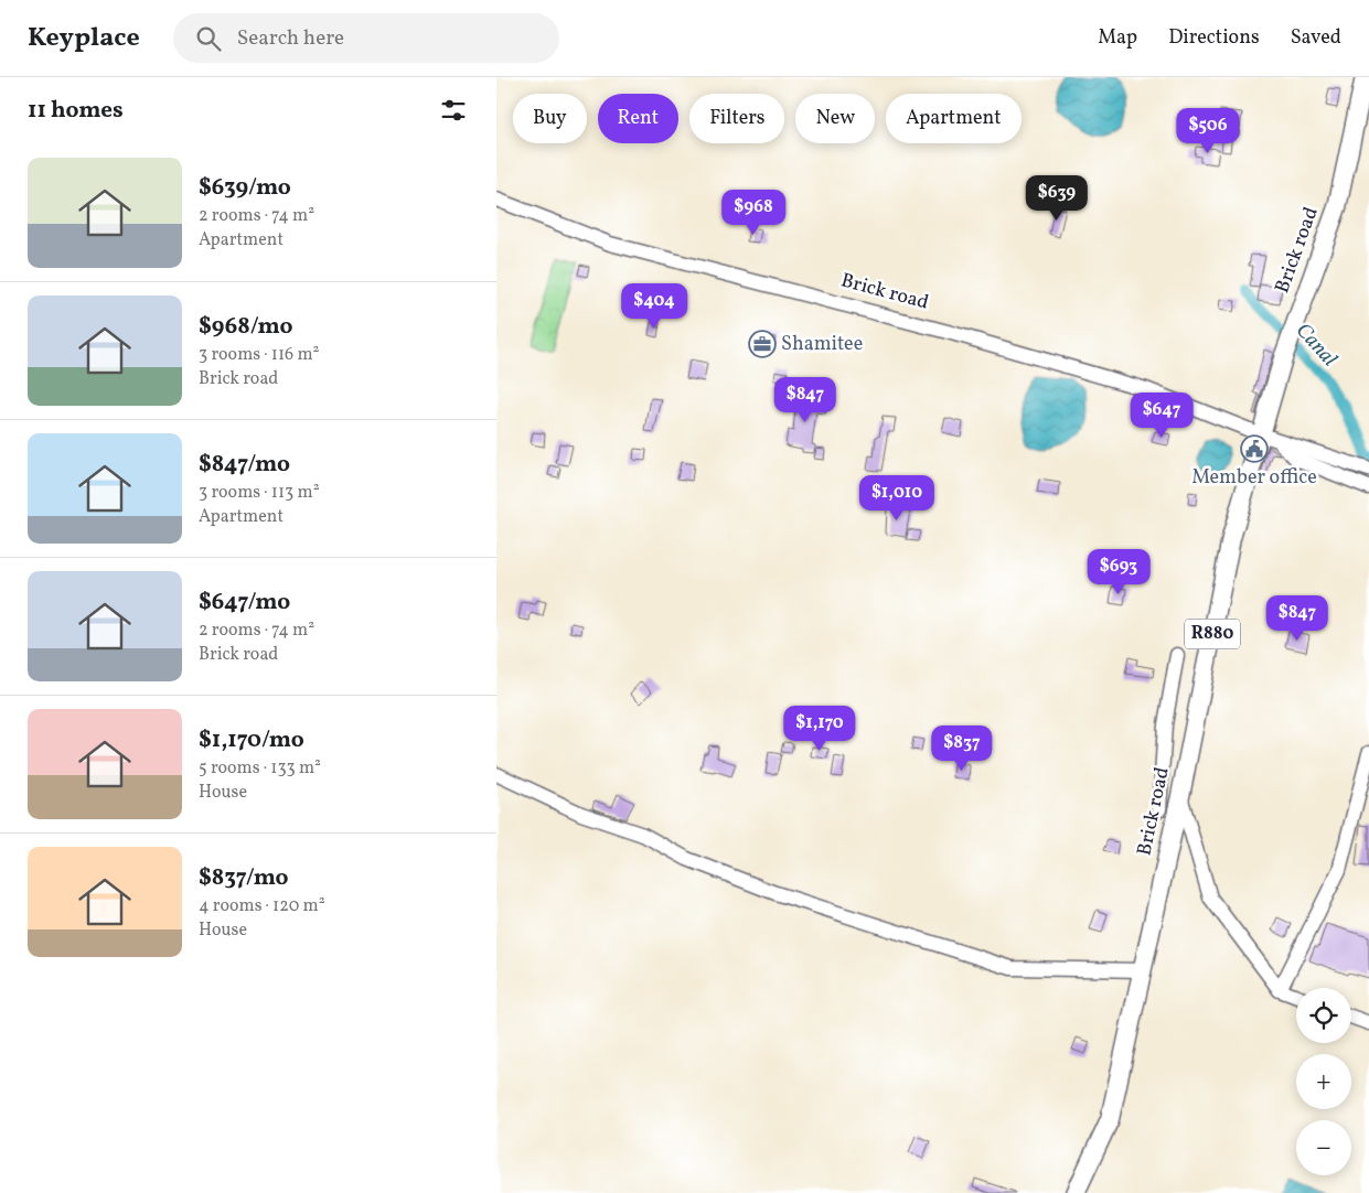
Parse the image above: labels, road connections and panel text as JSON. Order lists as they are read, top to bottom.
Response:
{
  "streets": {
    "main road": ["Brick road", "R880"]
  },
  "water": ["Canal"],
  "places": {
    "office": ["Shamitee"],
    "public building": ["Member office"]
  },
  "page": {
    "header": "Keyplace",
    "search": "Search here",
    "nav": ["Map", "Directions", "Saved"],
    "heading": "11 homes",
    "chip": [
      "Buy",
      "Rent",
      "Filters",
      "New",
      "Apartment"
    ],
    "price": [
      "$506",
      "$639",
      "$968",
      "$404",
      "$847",
      "$647",
      "$1,010",
      "$693",
      "$847",
      "$1,170",
      "$837"
    ],
    "list": [
      {
        "name": "$639/mo",
        "note": "2 rooms · 74 m² · Apartment"
      },
      {
        "name": "$968/mo",
        "note": "3 rooms · 116 m² · Brick road"
      },
      {
        "name": "$847/mo",
        "note": "3 rooms · 113 m² · Apartment"
      },
      {
        "name": "$647/mo",
        "note": "2 rooms · 74 m² · Brick road"
      },
      {
        "name": "$1,170/mo",
        "note": "5 rooms · 133 m² · House"
      },
      {
        "name": "$837/mo",
        "note": "4 rooms · 120 m² · House"
      }
    ],
    "map_buttons": ["+", "−"]
  }
}
